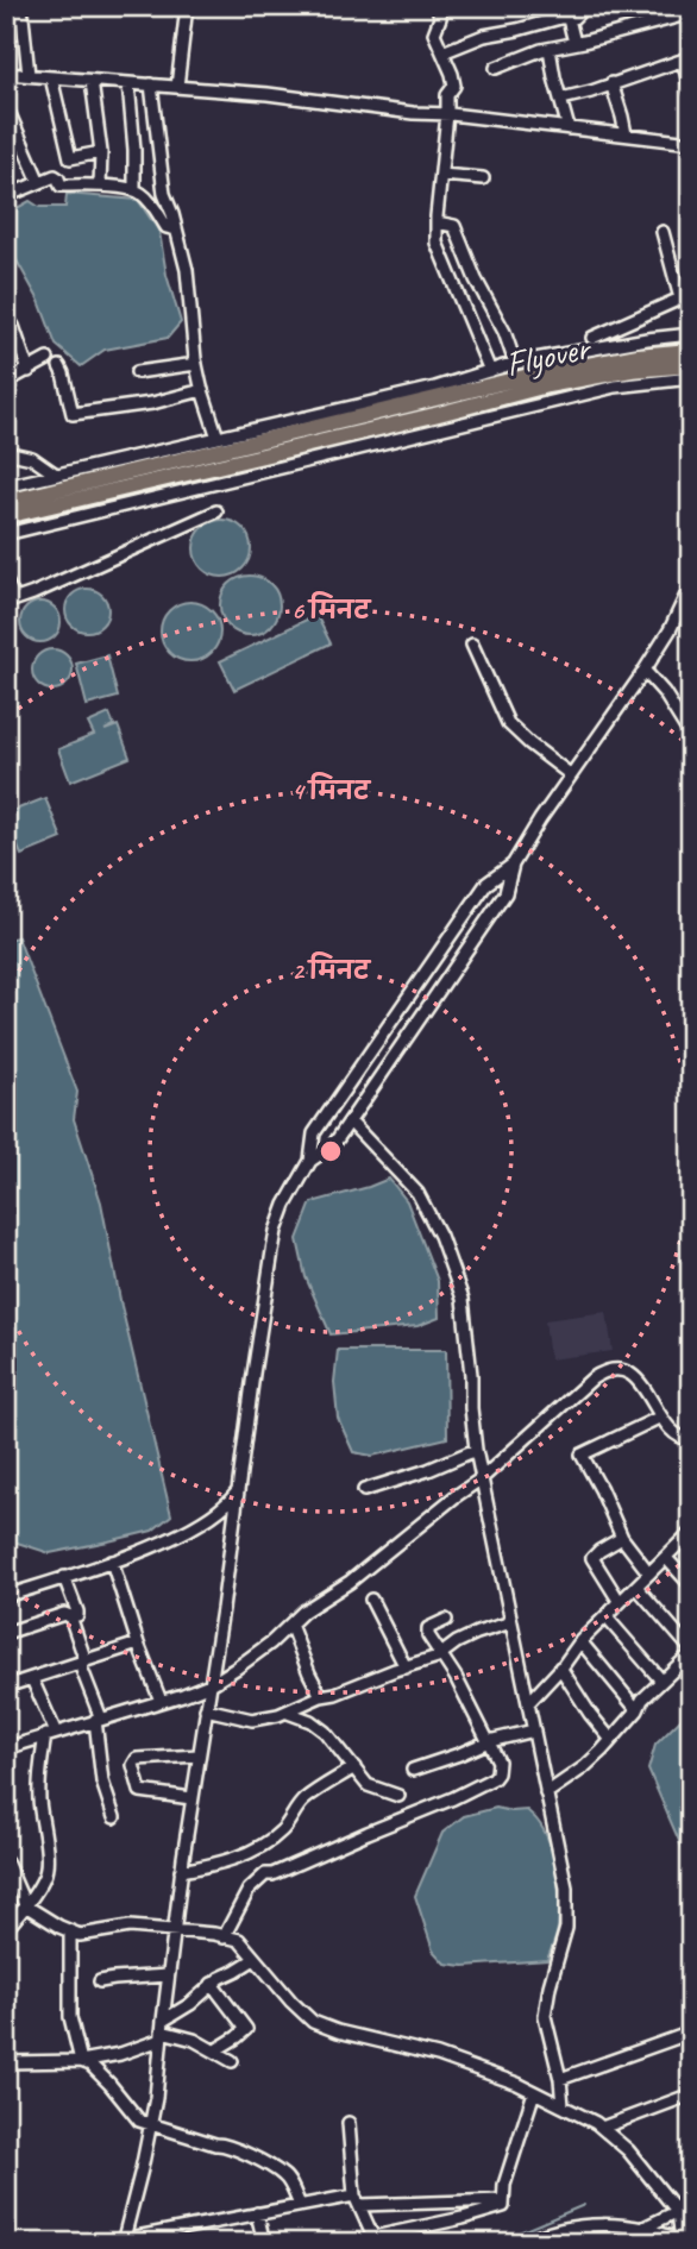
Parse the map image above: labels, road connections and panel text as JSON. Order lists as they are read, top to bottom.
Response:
{
  "streets": {
    "highway": ["Flyover"]
  },
  "rings": ["6 मिनट", "4 मिनट", "2 मिनट"]
}
